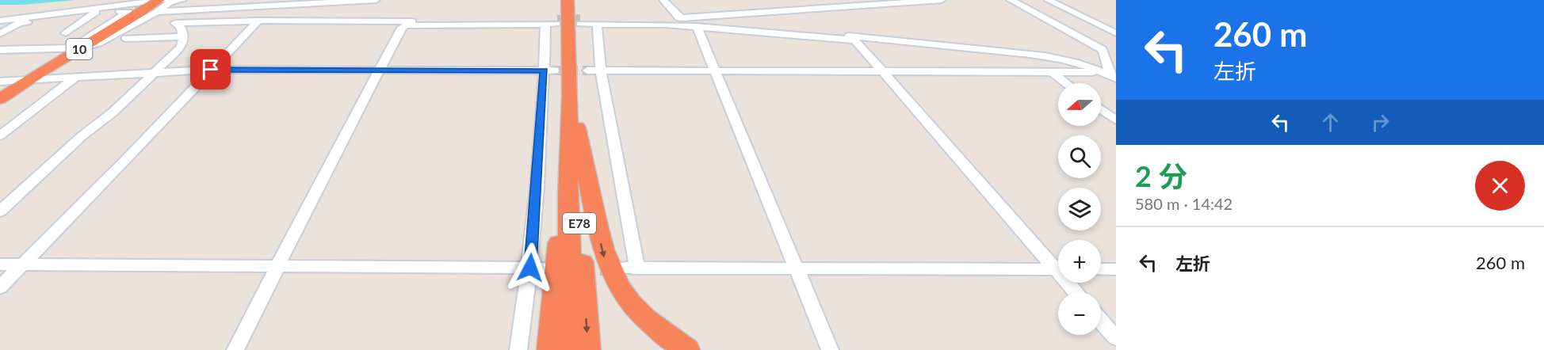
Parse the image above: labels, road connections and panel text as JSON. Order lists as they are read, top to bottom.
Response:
{
  "streets": {
    "highway": ["10", "E78"]
  },
  "north": "left",
  "page": {
    "turn": ["260 m", "左折"],
    "map_buttons": ["+", "−"],
    "heading": ["2 分", "580 m · 14:42"],
    "list": [
      {
        "name": "左折",
        "value": "260 m"
      }
    ]
  }
}
